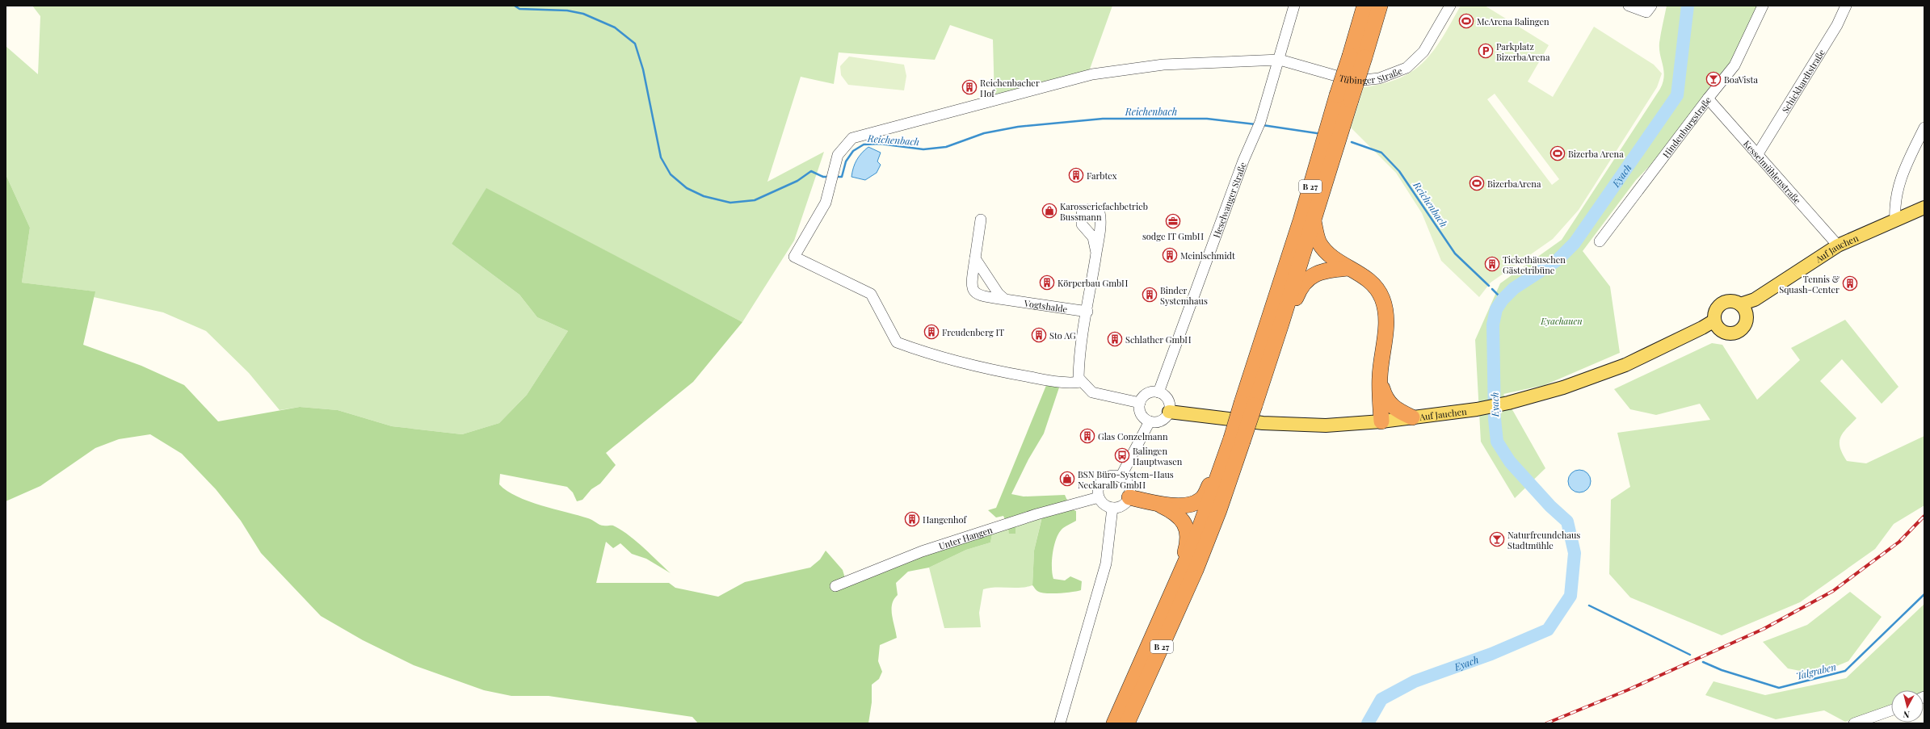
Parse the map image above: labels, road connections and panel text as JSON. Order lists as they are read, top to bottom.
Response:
{
  "streets": {
    "highway": ["B 27"],
    "main road": ["Auf Jauchen"],
    "street": [
      "Tübinger Straße",
      "Schickhardtstraße",
      "Hindenburgstraße",
      "Kesselmühlenstraße",
      "Heselwanger Straße",
      "Vogtshalde",
      "Unter Hangen"
    ]
  },
  "crossings": [
    ["Tübinger Straße", "Heselwanger Straße"],
    ["Schickhardtstraße", "Kesselmühlenstraße"],
    ["Hindenburgstraße", "Kesselmühlenstraße"],
    ["Kesselmühlenstraße", "Auf Jauchen"],
    ["Heselwanger Straße", "Auf Jauchen"]
  ],
  "water": ["Reichenbach", "Eyach", "Talgraben"],
  "parks": ["Eyachauen"],
  "places": {
    "sports": ["McArena Balingen", "Bizerba Arena", "BizerbaArena"],
    "parking": ["Parkplatz BizerbaArena"],
    "bar": ["BoaVista", "Naturfreundehaus Stadtmühle"],
    "building": [
      "Reichenbacher Hof",
      "Farbtex",
      "Meinlschmidt",
      "Tickethäuschen Gästetribüne",
      "Körperbau GmbH",
      "Tennis & Squash-Center",
      "Binder Systemhaus",
      "Freudenberg IT",
      "Sto AG",
      "Schlather GmbH",
      "Glas Conzelmann",
      "Hangenhof"
    ],
    "shop": ["Karosseriefachbetrieb Bussmann", "BSN Büro-System-Haus Neckaralb GmbH"],
    "office": ["sodge IT GmbH"],
    "bus stop": ["Balingen Hauptwasen"]
  },
  "north": "bottom"
}
